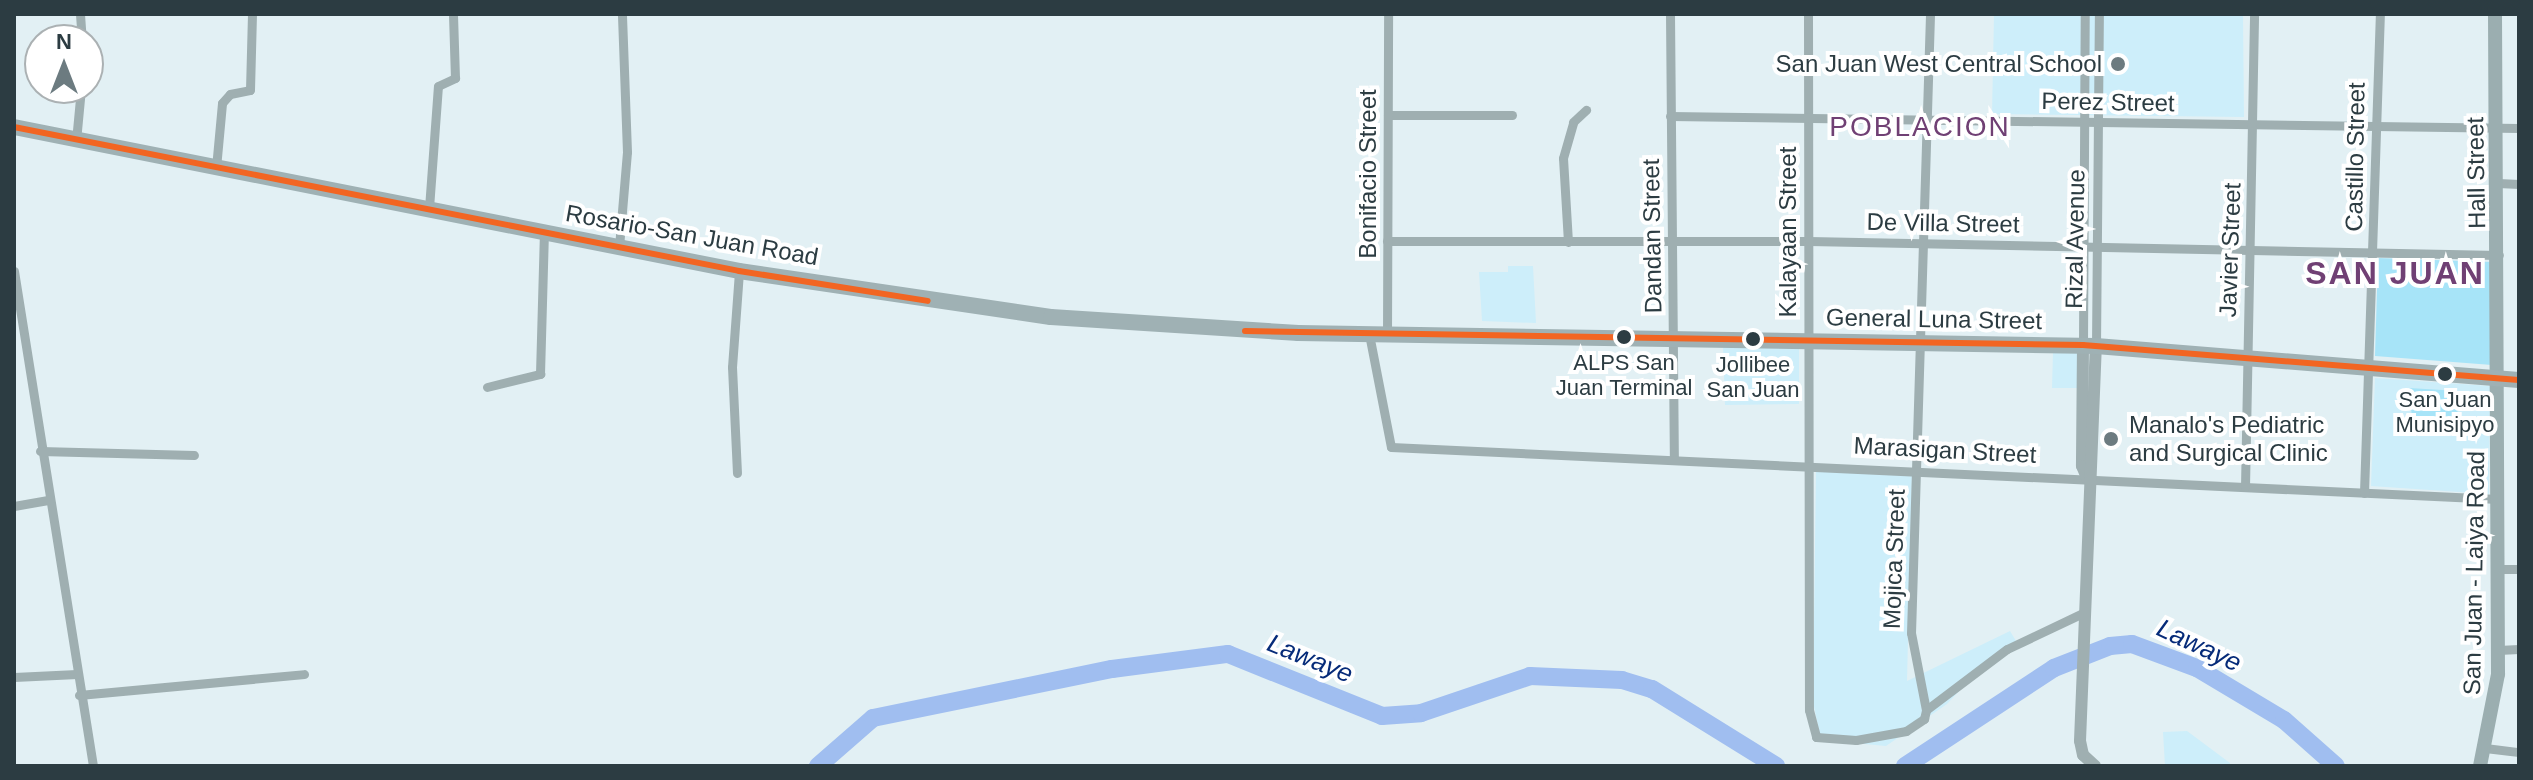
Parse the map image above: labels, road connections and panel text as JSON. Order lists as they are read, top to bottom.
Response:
{
  "streets": {
    "main road": [
      "Hall Street",
      "Rosario-San Juan Road",
      "General Luna Street",
      "San Juan - Laiya Road"
    ],
    "street": [
      "Perez Street",
      "Castillo Street",
      "Bonifacio Street",
      "De Villa Street",
      "Kalayaan Street",
      "Dandan Street",
      "Rizal Avenue",
      "Javier Street",
      "Marasigan Street",
      "Mojica Street"
    ]
  },
  "crossings": [
    ["Perez Street", "Castillo Street"],
    ["Perez Street", "Hall Street"],
    ["Perez Street", "Kalayaan Street"],
    ["Perez Street", "Dandan Street"],
    ["Perez Street", "Rizal Avenue"],
    ["Perez Street", "Javier Street"],
    ["Perez Street", "Mojica Street"],
    ["Castillo Street", "De Villa Street"],
    ["Castillo Street", "General Luna Street"],
    ["Castillo Street", "Marasigan Street"],
    ["Hall Street", "De Villa Street"],
    ["Hall Street", "General Luna Street"],
    ["Hall Street", "San Juan - Laiya Road"],
    ["Bonifacio Street", "De Villa Street"],
    ["Bonifacio Street", "General Luna Street"],
    ["De Villa Street", "Kalayaan Street"],
    ["De Villa Street", "Dandan Street"],
    ["De Villa Street", "Rizal Avenue"],
    ["De Villa Street", "Javier Street"],
    ["De Villa Street", "Mojica Street"],
    ["Kalayaan Street", "General Luna Street"],
    ["Kalayaan Street", "Marasigan Street"],
    ["Kalayaan Street", "Mojica Street"],
    ["Rosario-San Juan Road", "General Luna Street"],
    ["Rosario-San Juan Road", "Marasigan Street"],
    ["Dandan Street", "General Luna Street"],
    ["Dandan Street", "Marasigan Street"],
    ["Rizal Avenue", "General Luna Street"],
    ["Rizal Avenue", "Marasigan Street"],
    ["Javier Street", "General Luna Street"],
    ["Javier Street", "Marasigan Street"],
    ["General Luna Street", "Marasigan Street"],
    ["General Luna Street", "Mojica Street"],
    ["General Luna Street", "San Juan - Laiya Road"],
    ["Marasigan Street", "Mojica Street"],
    ["Marasigan Street", "San Juan - Laiya Road"]
  ],
  "districts": ["POBLACION", "SAN JUAN"],
  "water": ["Lawaye"],
  "places": [
    "San Juan West Central School",
    "ALPS San Juan Terminal",
    "Jollibee San Juan",
    "San Juan Munisipyo",
    "Manalo's Pediatric and Surgical Clinic"
  ],
  "north": "top"
}
